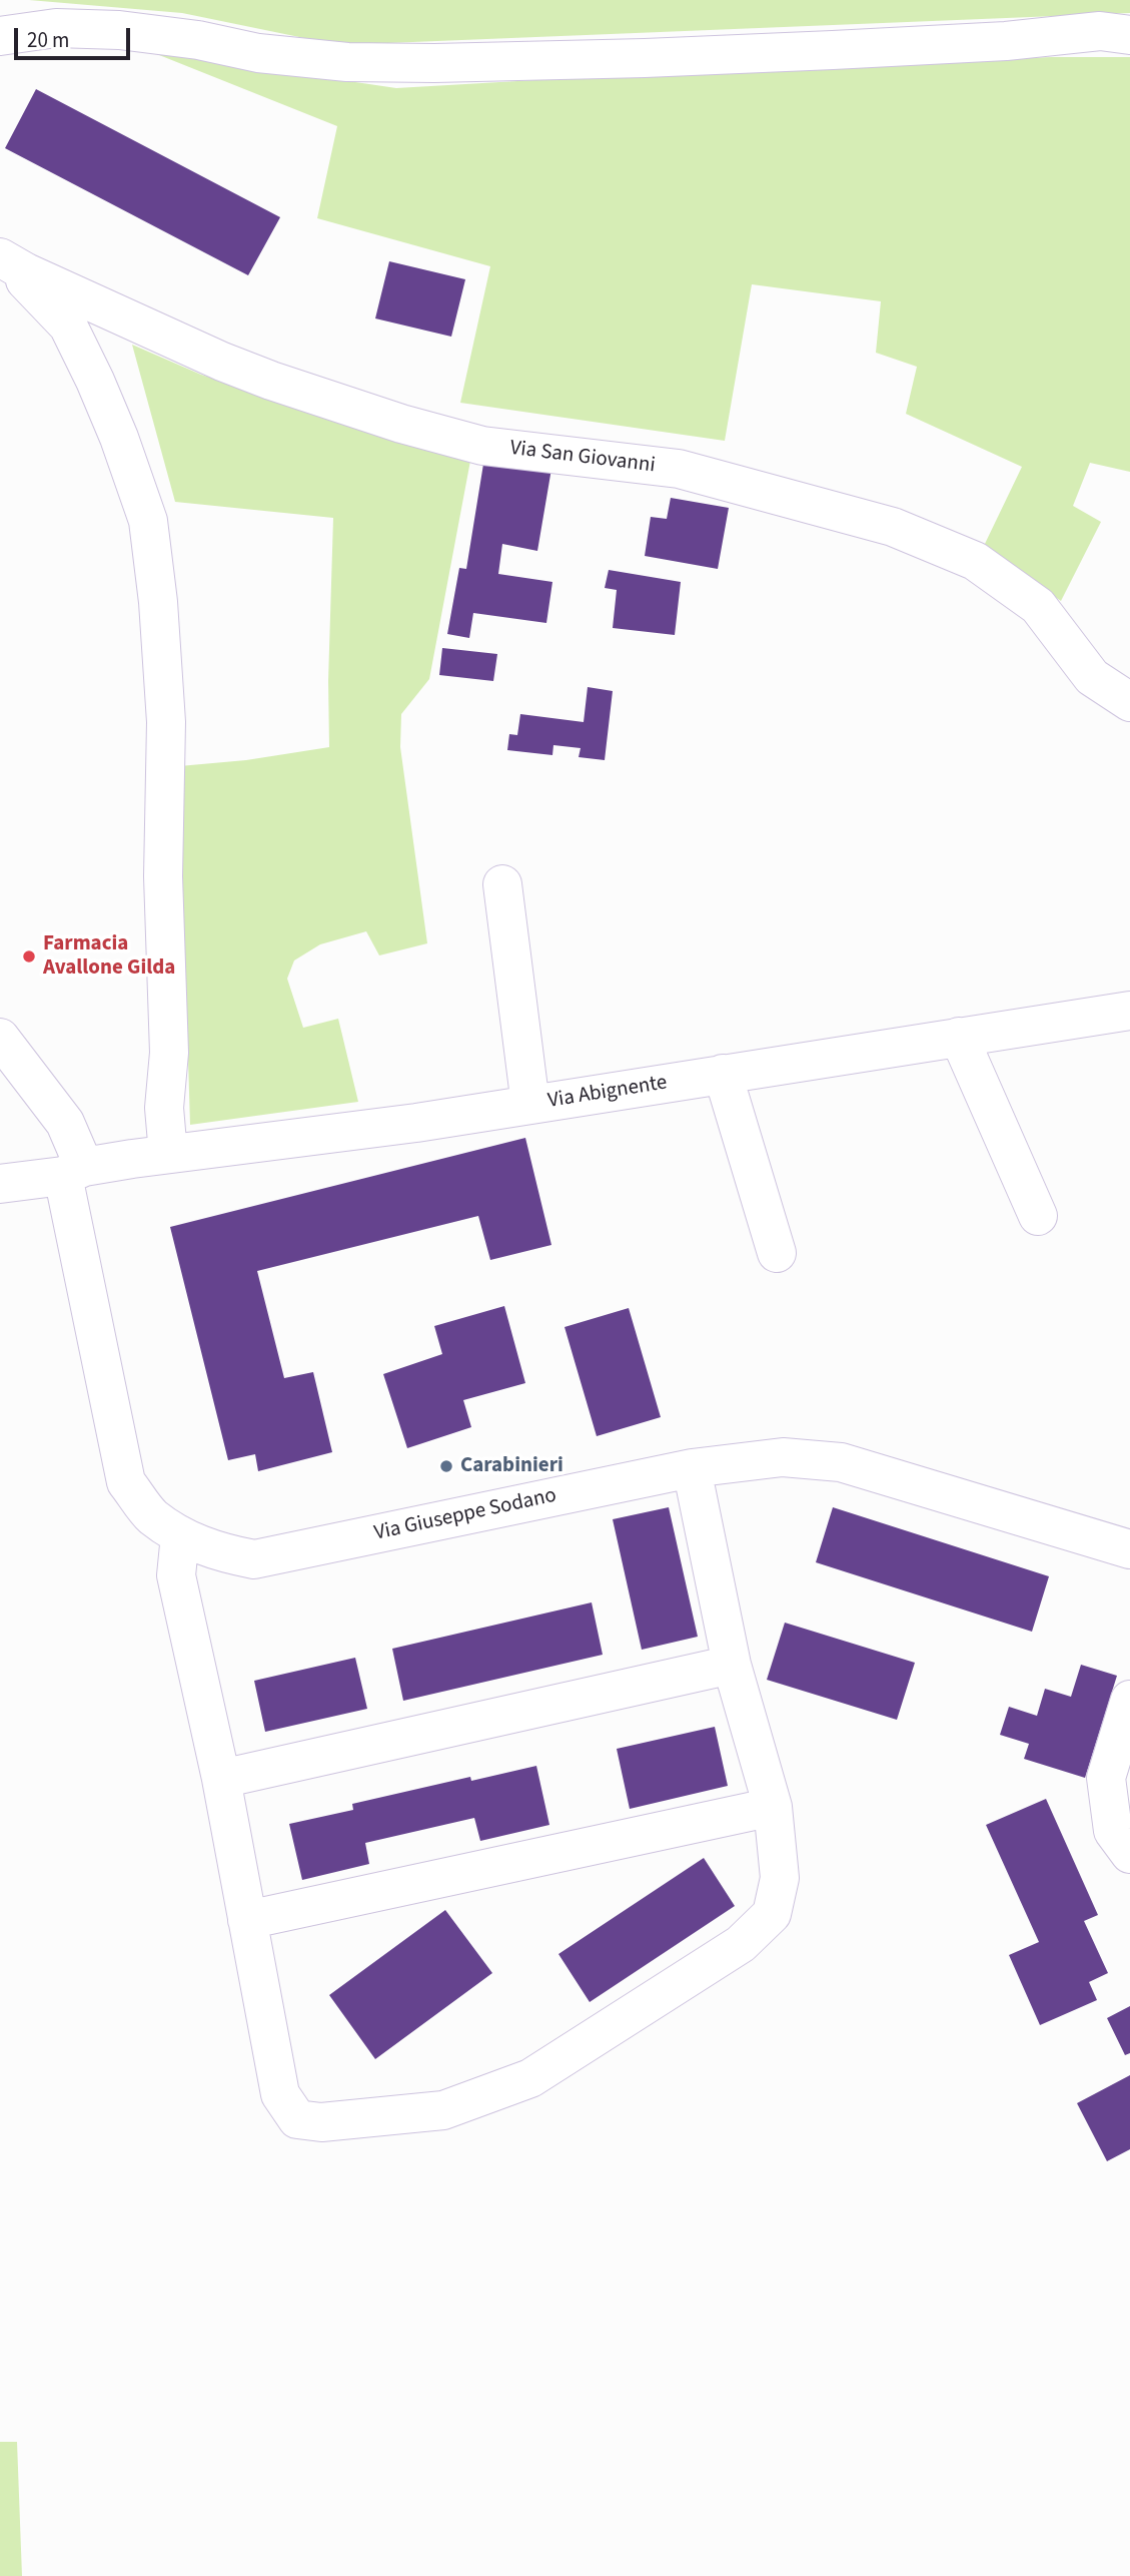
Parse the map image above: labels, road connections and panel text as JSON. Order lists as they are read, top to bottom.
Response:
{
  "streets": {
    "street": ["Via San Giovanni", "Via Abignente", "Via Giuseppe Sodano"]
  },
  "crossings": [
    ["Via Abignente", "Via Giuseppe Sodano"]
  ],
  "places": ["Farmacia Avallone Gilda", "Carabinieri"],
  "scale_bar": "20 m"
}
